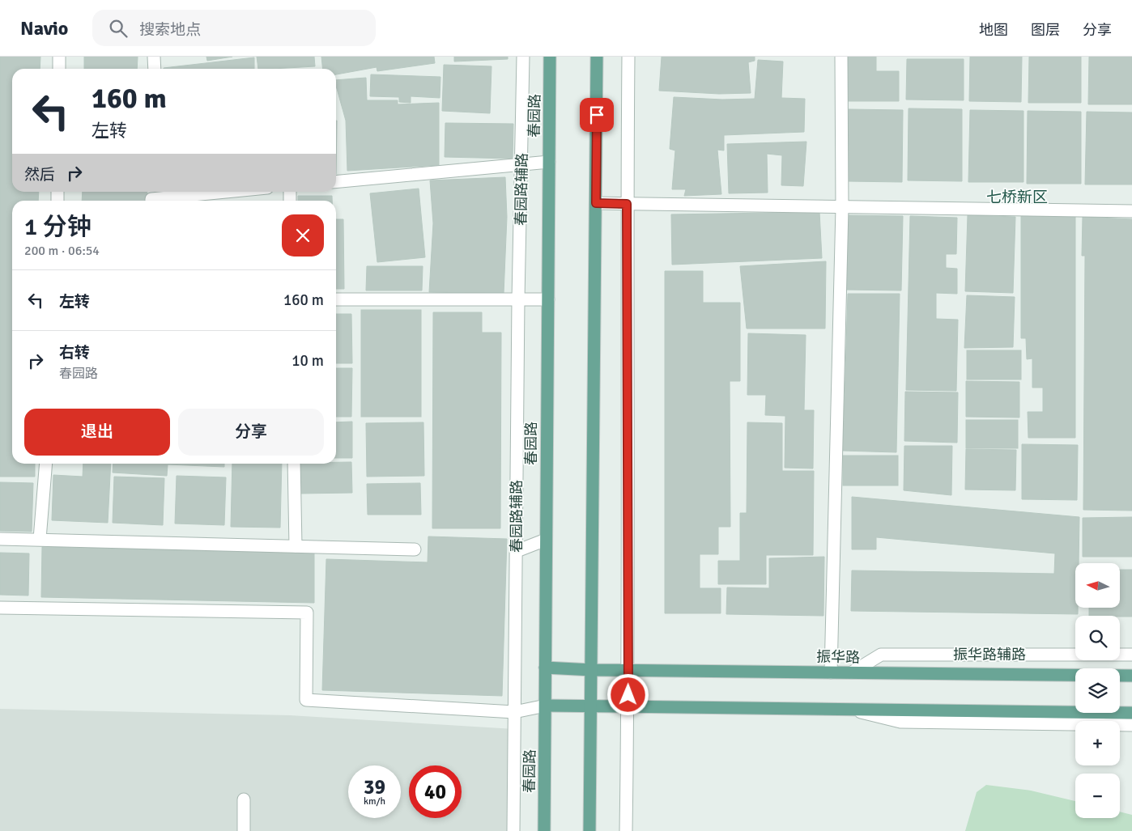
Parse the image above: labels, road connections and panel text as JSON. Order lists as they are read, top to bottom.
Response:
{
  "streets": {
    "main road": ["春园路", "振华路"],
    "street": ["春园路辅路", "振华路辅路"]
  },
  "crossings": [
    ["春园路", "振华路"],
    ["振华路辅路", "振华路"]
  ],
  "districts": ["七桥新区"],
  "north": "left",
  "page": {
    "header": "Navio",
    "search": "搜索地点",
    "nav": ["地图", "图层", "分享"],
    "turn": ["160 m", "左转"],
    "then": "然后",
    "heading": ["1 分钟", "200 m · 06:54"],
    "list": [
      {
        "name": "左转",
        "value": "160 m"
      },
      {
        "name": "右转",
        "note": "春园路",
        "value": "10 m"
      }
    ],
    "buttons": ["退出", "分享"],
    "map_buttons": ["+", "−"],
    "speed": "39 km/h",
    "limit": "40"
  }
}
